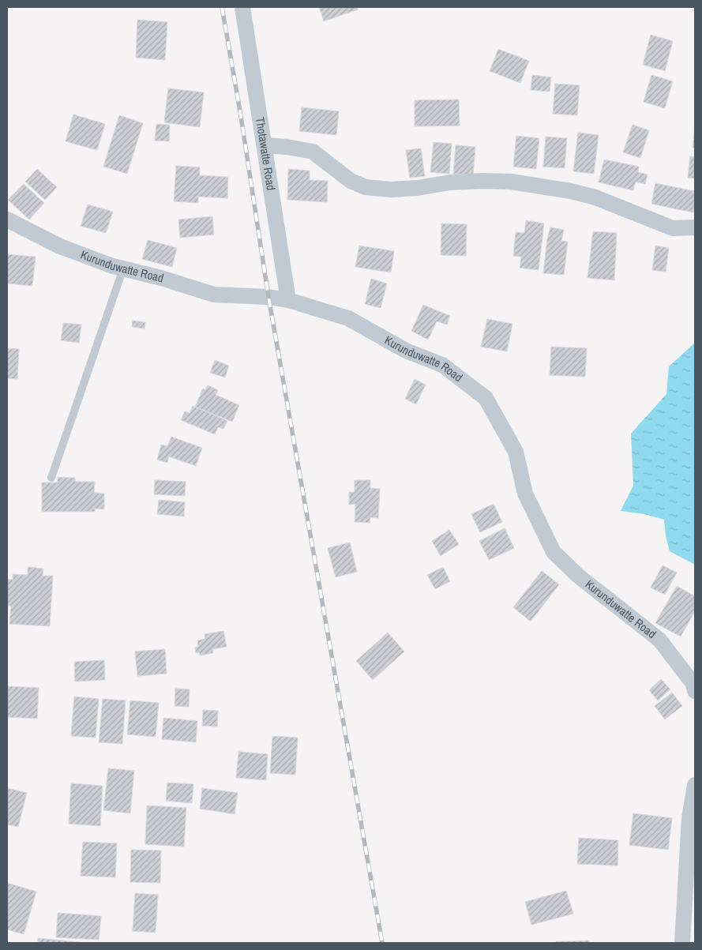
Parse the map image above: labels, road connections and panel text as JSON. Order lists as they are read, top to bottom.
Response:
{
  "streets": {
    "street": ["Thotawatte Road", "Kurunduwatte Road"]
  },
  "crossings": [
    ["Thotawatte Road", "Kurunduwatte Road"]
  ]
}
